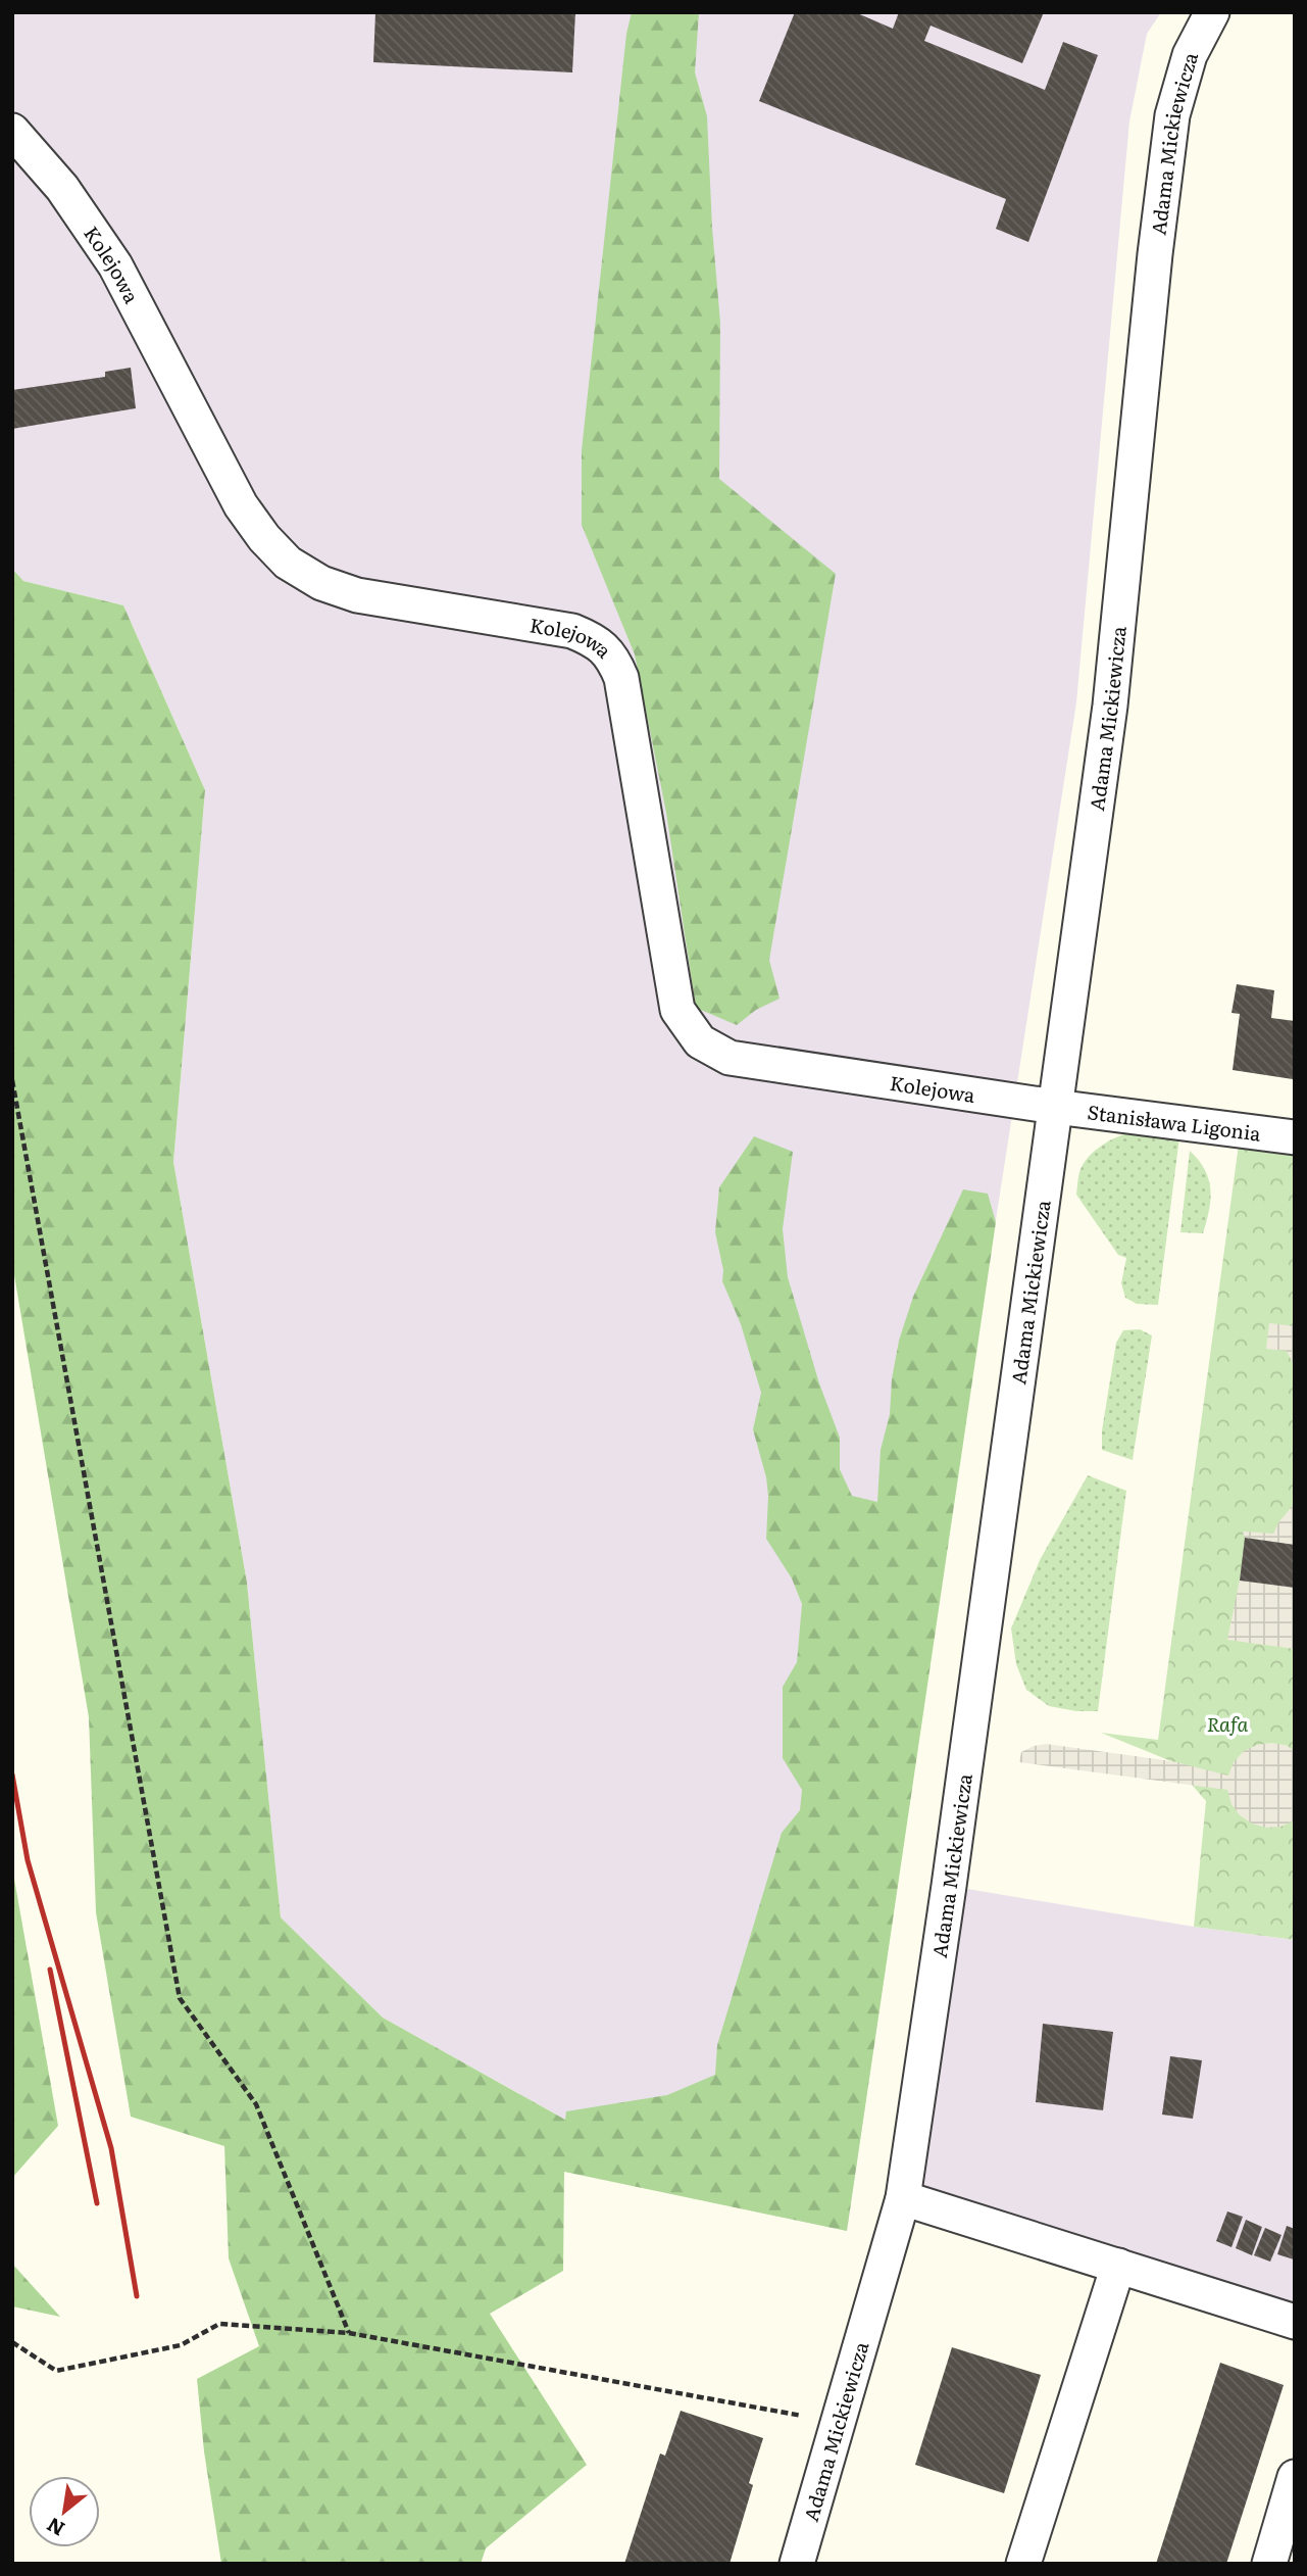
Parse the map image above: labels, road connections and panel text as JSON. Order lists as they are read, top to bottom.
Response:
{
  "streets": {
    "street": ["Adama Mickiewicza", "Kolejowa", "Stanisława Ligonia"]
  },
  "crossings": [
    ["Adama Mickiewicza", "Kolejowa"],
    ["Adama Mickiewicza", "Stanisława Ligonia"],
    ["Kolejowa", "Stanisława Ligonia"]
  ],
  "parks": ["Rafa"],
  "north": "bottom left"
}
